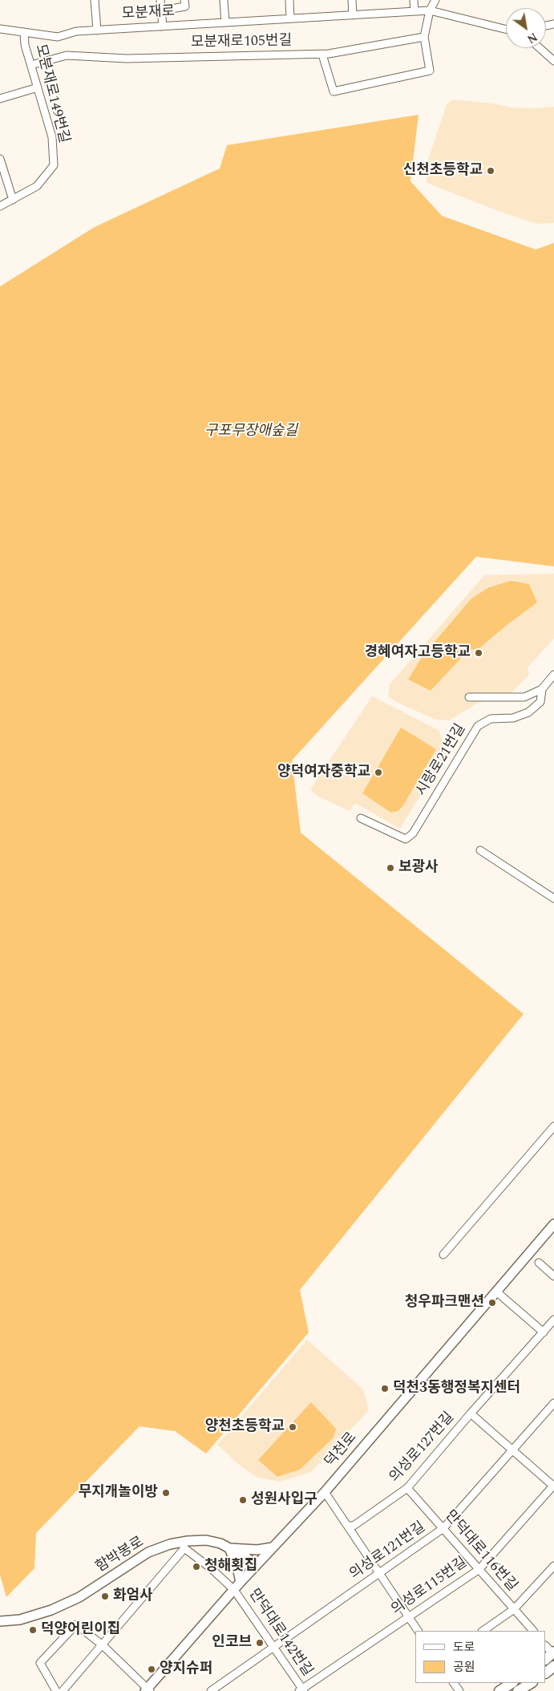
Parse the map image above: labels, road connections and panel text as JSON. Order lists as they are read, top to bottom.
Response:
{
  "streets": {
    "main road": ["덕천로", "함박봉로"],
    "street": [
      "모분재로",
      "모분재로105번길",
      "모분재로149번길",
      "시랑로21번길",
      "의성로127번길",
      "의성로121번길",
      "만덕대로116번길",
      "의성로115번길",
      "만덕대로142번길"
    ]
  },
  "crossings": [
    ["모분재로", "모분재로149번길"],
    ["모분재로105번길", "모분재로149번길"],
    ["의성로127번길", "만덕대로116번길"],
    ["덕천로", "함박봉로"],
    ["덕천로", "만덕대로142번길"],
    ["의성로121번길", "만덕대로116번길"],
    ["의성로121번길", "만덕대로142번길"],
    ["만덕대로116번길", "의성로115번길"],
    ["함박봉로", "만덕대로142번길"],
    ["의성로115번길", "만덕대로142번길"]
  ],
  "parks": ["구포무장애숲길"],
  "places": [
    "신천초등학교",
    "경혜여자고등학교",
    "양덕여자중학교",
    "보광사",
    "청우파크맨션",
    "덕천3동행정복지센터",
    "양천초등학교",
    "무지개놀이방",
    "성원사입구",
    "청해횟집",
    "화엄사",
    "덕양어린이집",
    "인코브",
    "양지슈퍼"
  ],
  "legend": ["도로", "공원"],
  "north": "bottom right"
}
